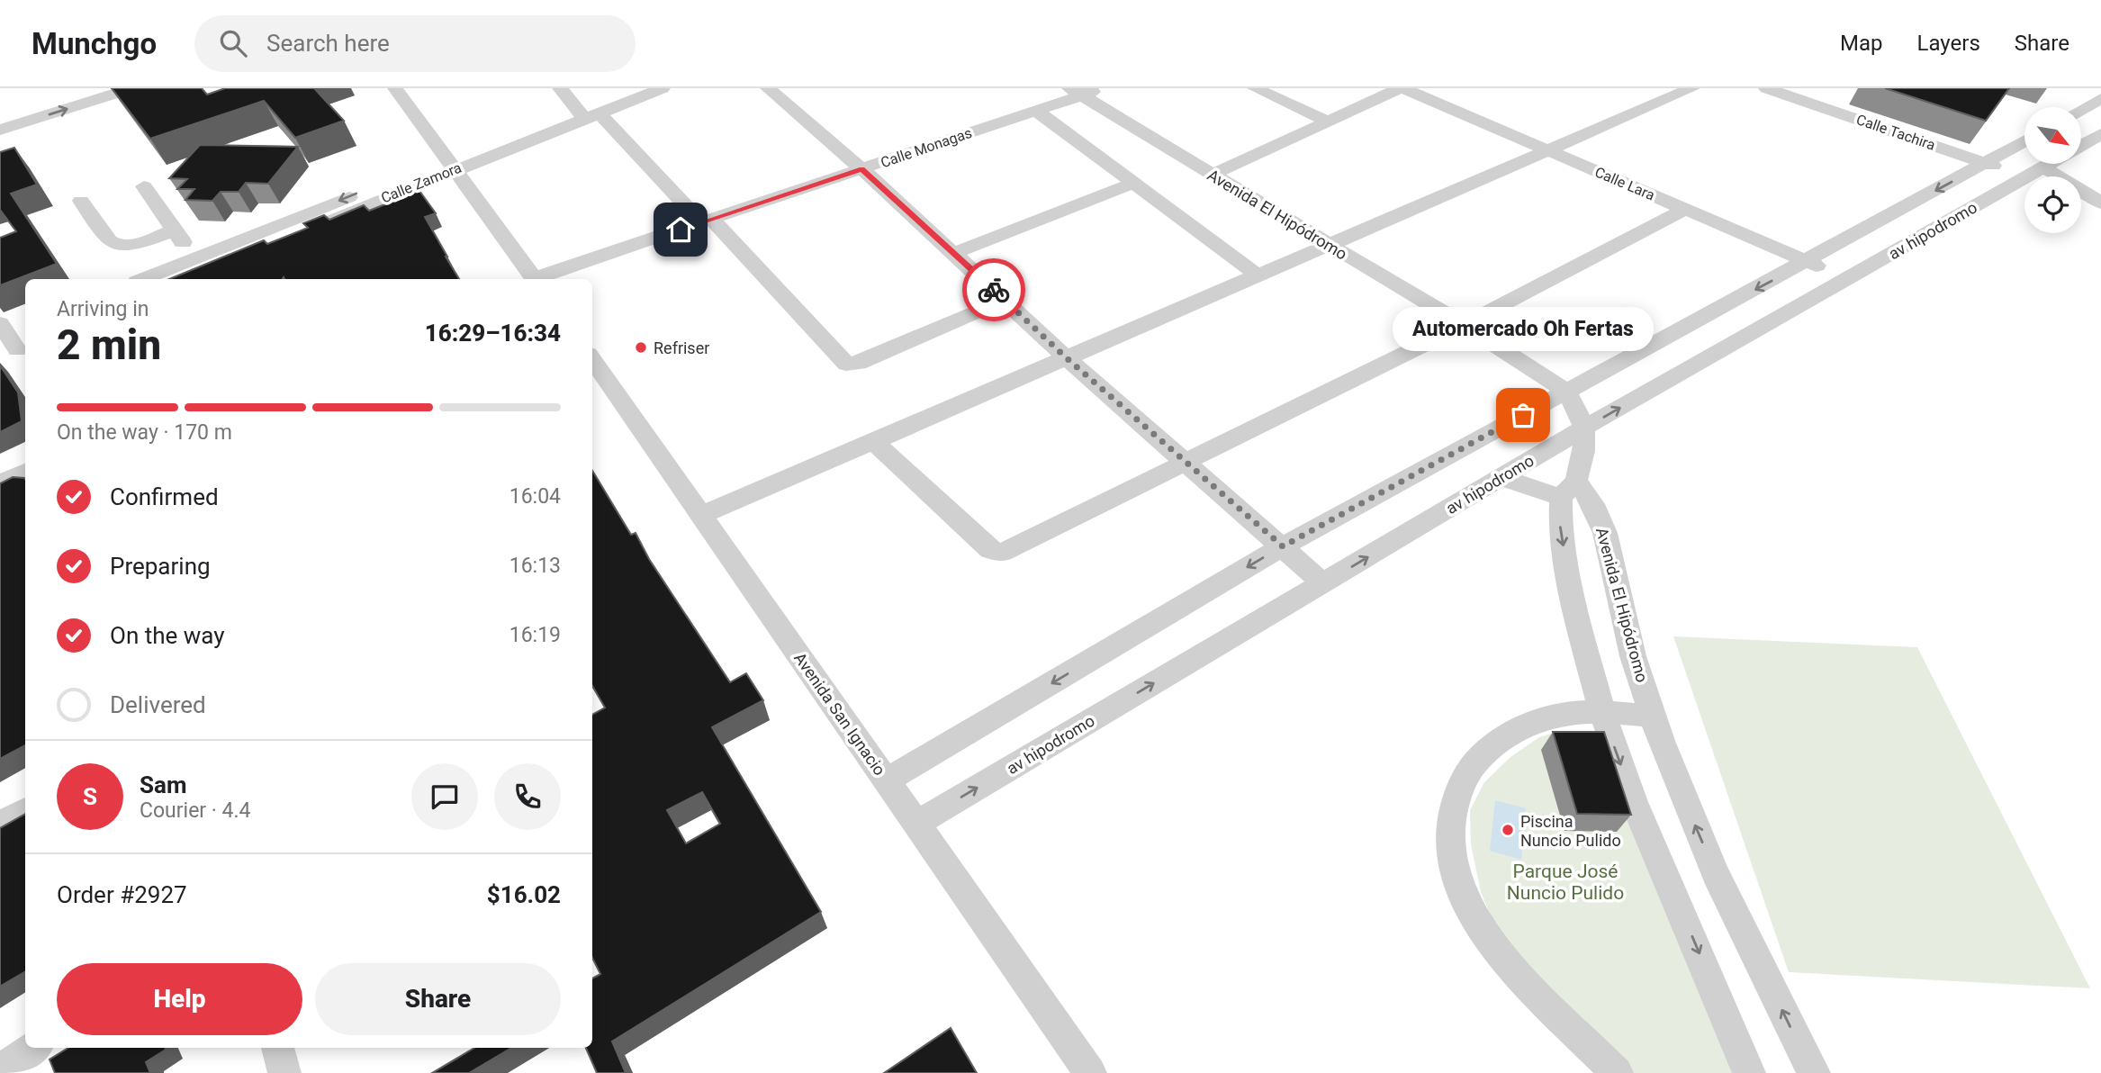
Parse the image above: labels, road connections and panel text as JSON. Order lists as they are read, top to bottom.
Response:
{
  "streets": {
    "street": [
      "Calle Tachira",
      "Calle Monagas",
      "Calle Zamora",
      "Calle Lara",
      "Avenida El Hipódromo",
      "av hipodromo",
      "Avenida San Ignacio"
    ]
  },
  "crossings": [
    ["Calle Tachira", "av hipodromo"],
    ["Calle Monagas", "Avenida El Hipódromo"],
    ["Calle Lara", "av hipodromo"],
    ["Avenida El Hipódromo", "av hipodromo"],
    ["av hipodromo", "Avenida San Ignacio"]
  ],
  "parks": ["Parque José Nuncio Pulido"],
  "places": ["Refriser", "Automercado Oh Fertas", "Piscina Nuncio Pulido"],
  "north": "bottom right",
  "page": {
    "header": "Munchgo",
    "search": "Search here",
    "nav": ["Map", "Layers", "Share"],
    "heading": ["2 min", "Arriving in", "16:29–16:34"],
    "panel": [
      "Sam",
      "Courier · 4.4",
      "Order #2927",
      "$16.02"
    ],
    "bubble": "Automercado Oh Fertas",
    "bar": "On the way · 170 m",
    "list": [
      ["Confirmed", "16:04"],
      ["Preparing", "16:13"],
      ["On the way", "16:19"],
      "Delivered"
    ],
    "round": "S",
    "buttons": ["Help", "Share"]
  }
}
